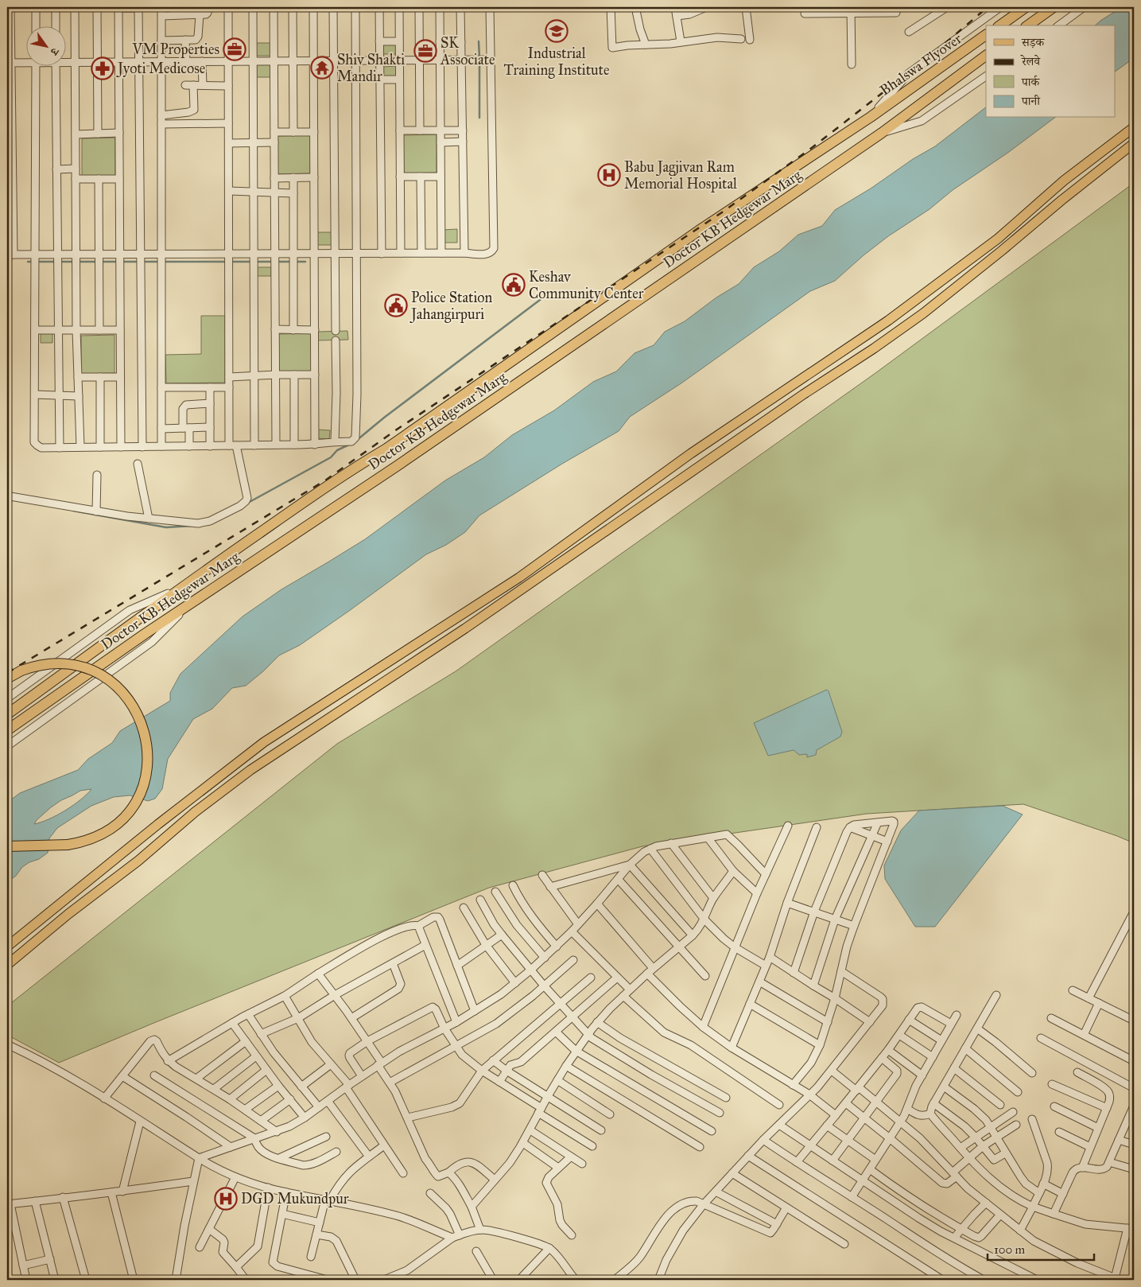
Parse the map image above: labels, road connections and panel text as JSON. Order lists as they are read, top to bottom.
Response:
{
  "streets": {
    "highway": ["Bhalswa Flyover", "Doctor KB Hedgewar Marg"]
  },
  "crossings": [
    ["Bhalswa Flyover", "Doctor KB Hedgewar Marg"]
  ],
  "places": {
    "school or university": ["Industrial Training Institute"],
    "office": ["VM Properties", "SK Associate"],
    "temple": ["Shiv Shakti Mandir"],
    "pharmacy": ["Jyoti Medicose"],
    "hospital": ["Babu Jagjivan Ram Memorial Hospital", "DGD Mukundpur"],
    "public building": ["Keshav Community Center", "Police Station Jahangirpuri"]
  },
  "legend": [
    "सड़क",
    "रेलवे",
    "पार्क",
    "पानी"
  ],
  "scale_bar": "100 m",
  "north": "bottom right"
}
